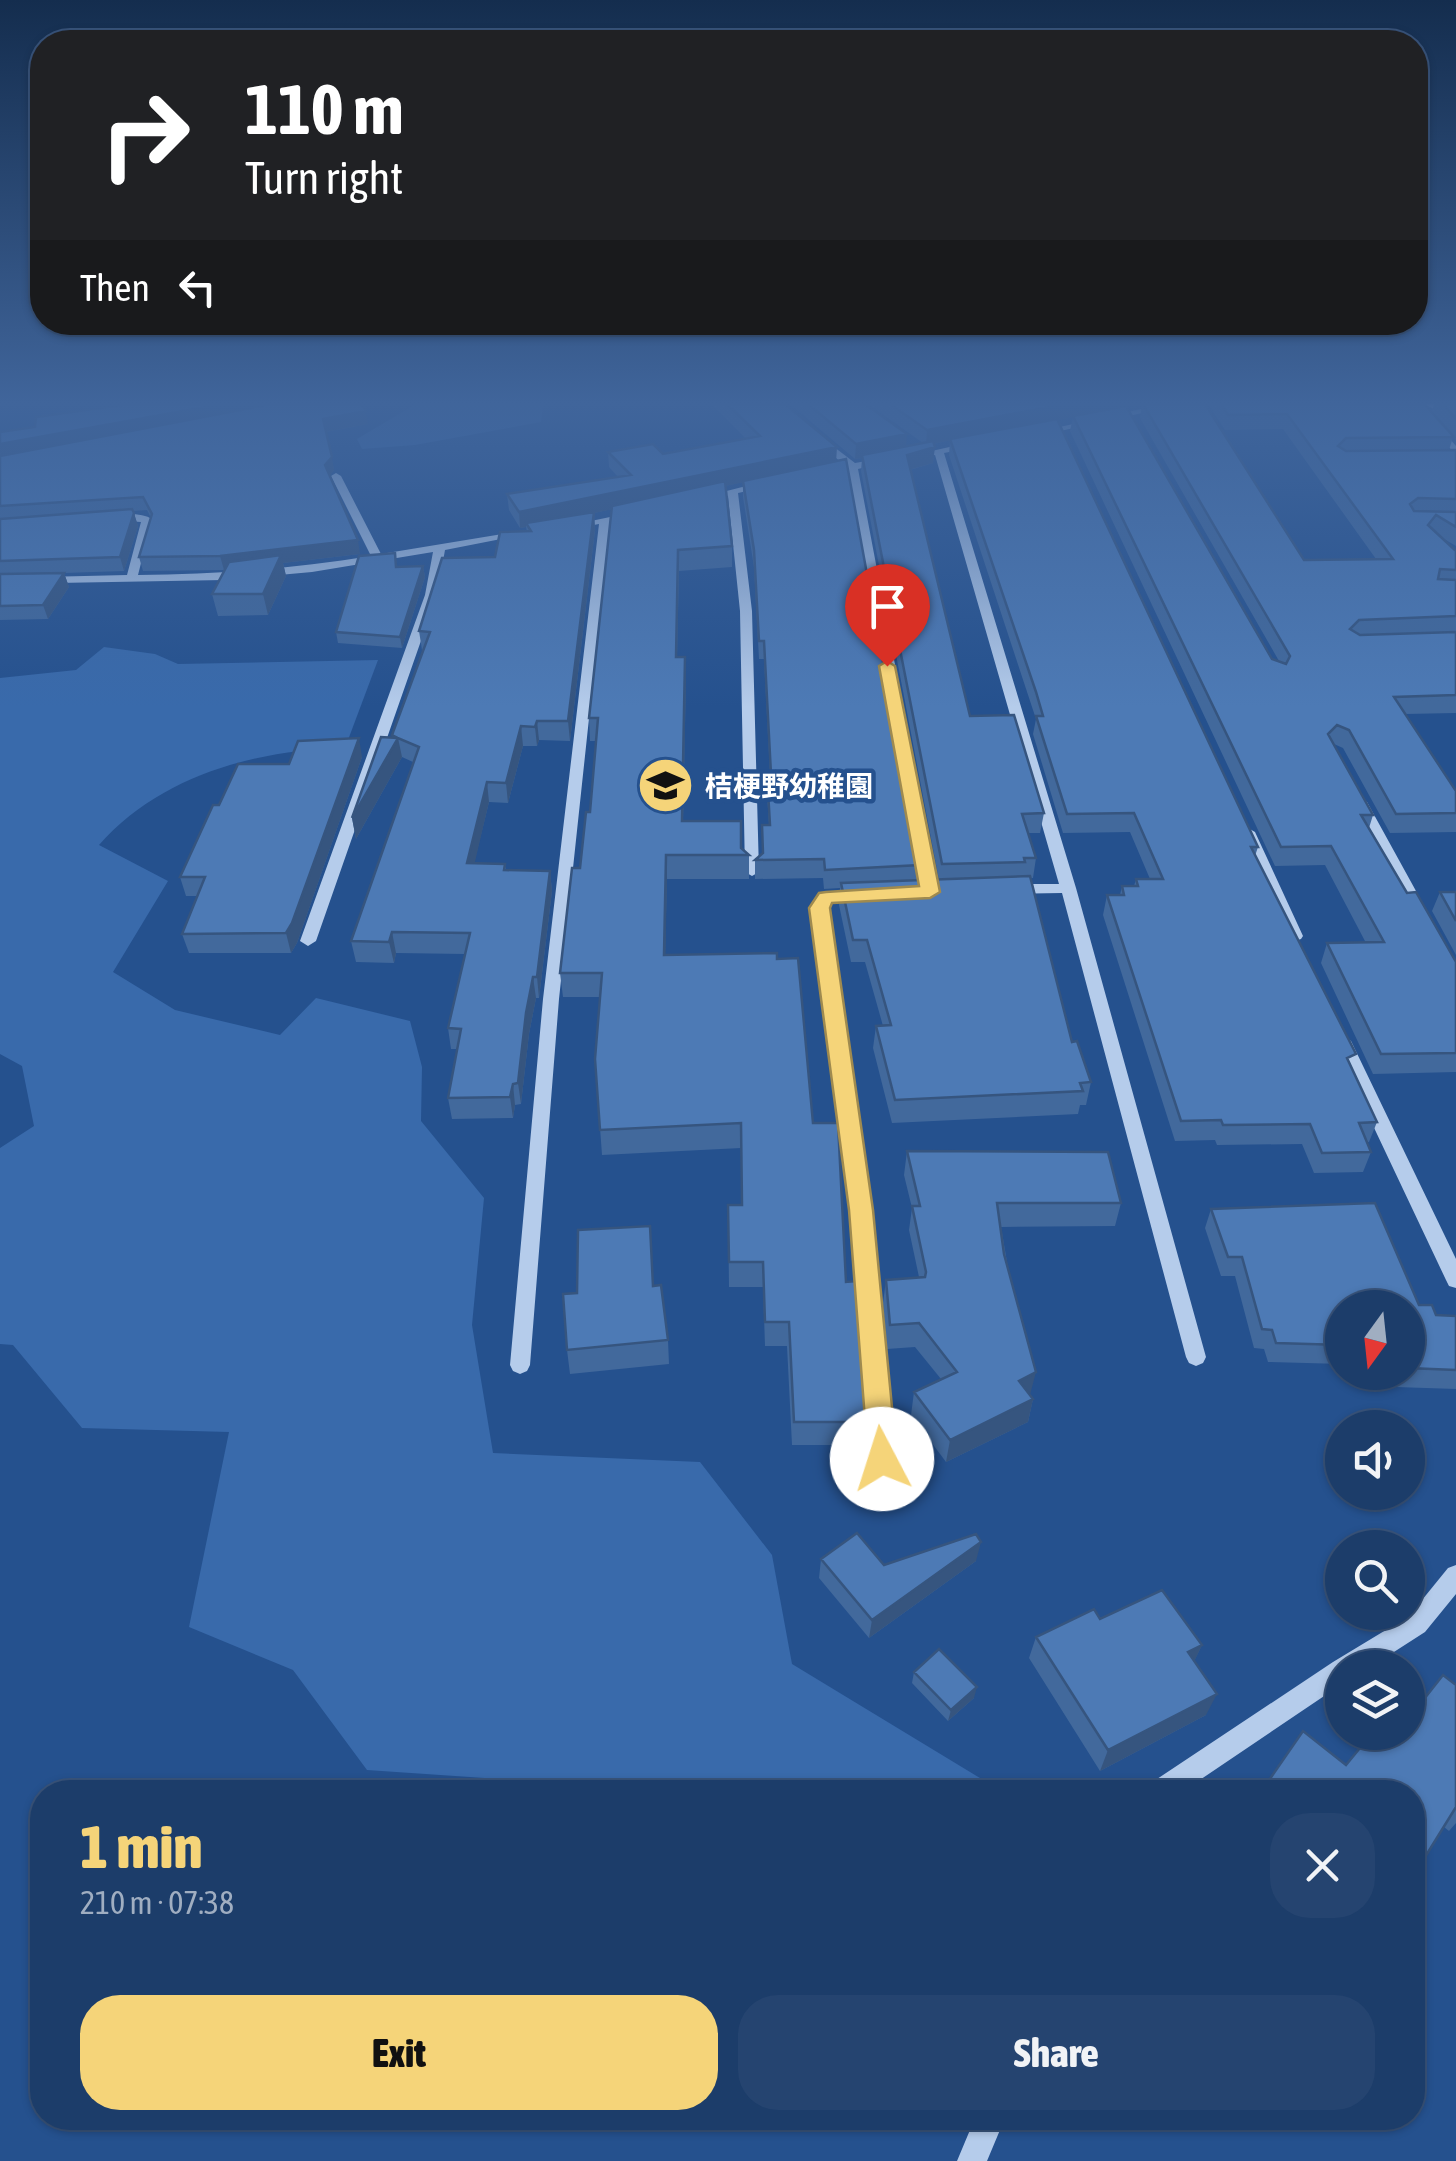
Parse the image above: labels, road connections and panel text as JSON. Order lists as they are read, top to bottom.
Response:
{
  "places": {
    "school or university": ["桔梗野幼稚園"]
  },
  "north": "bottom",
  "page": {
    "turn": ["110 m", "Turn right"],
    "then": "Then",
    "heading": ["1 min", "210 m · 07:38"],
    "buttons": ["Exit", "Share"]
  }
}
